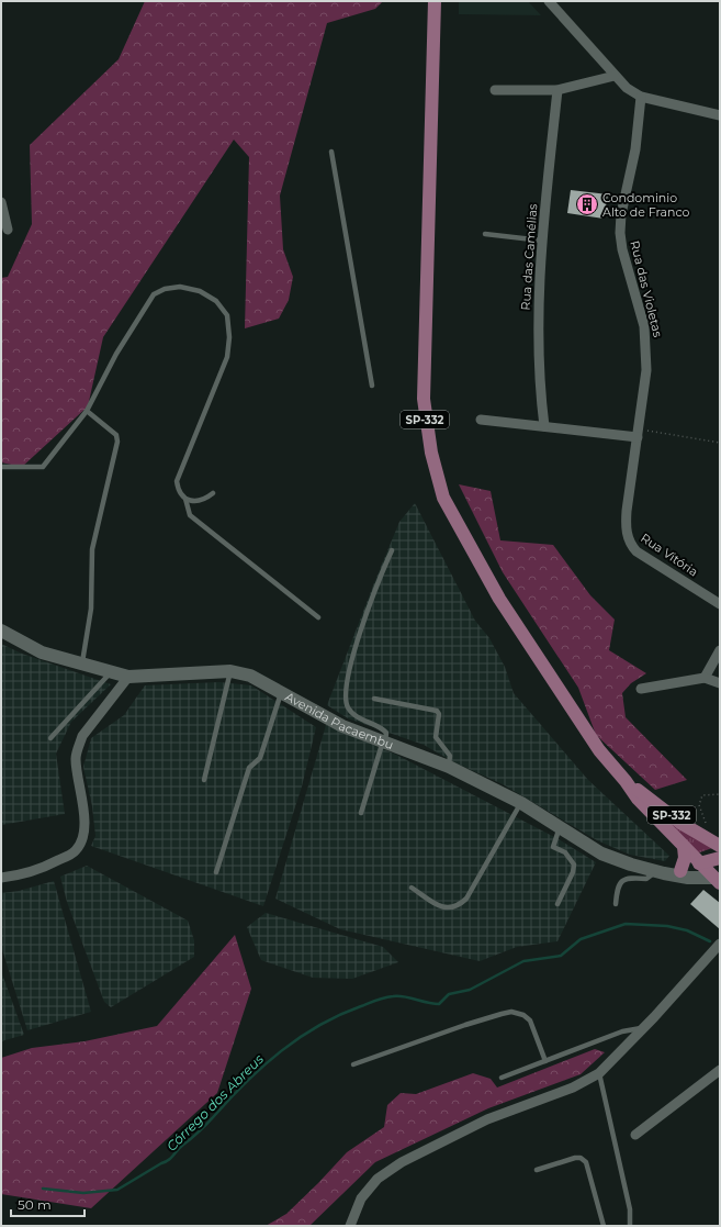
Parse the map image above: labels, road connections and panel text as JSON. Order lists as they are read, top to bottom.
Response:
{
  "streets": {
    "main road": ["SP-332"],
    "street": [
      "Rua das Camélias",
      "Rua das Violetas",
      "Rua Vitória",
      "Avenida Pacaembu"
    ]
  },
  "crossings": [
    ["Rua das Violetas", "Rua Vitória"],
    ["SP-332", "Avenida Pacaembu"]
  ],
  "water": ["Córrego dos Abreus"],
  "places": {
    "building": ["Condominio Alto de Franco"]
  },
  "scale_bar": "50 m"
}
